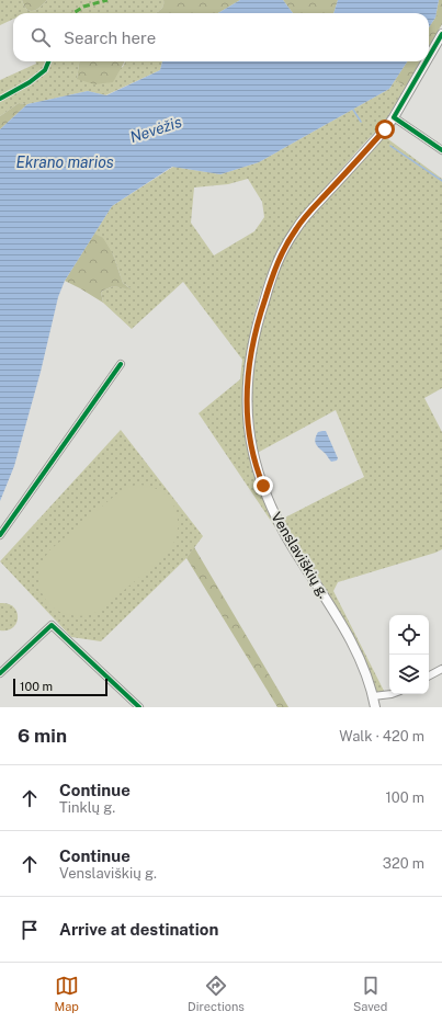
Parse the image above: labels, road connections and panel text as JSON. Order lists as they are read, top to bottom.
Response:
{
  "streets": {
    "main road": ["Venslaviškių g."]
  },
  "water": ["Nevėžis", "Ekrano marios"],
  "scale_bar": "100 m",
  "page": {
    "search": "Search here",
    "scale": "100 m",
    "heading": ["6 min", "Walk · 420 m"],
    "list": [
      ["Continue", "Tinklų g.", "100 m"],
      ["Continue", "Venslaviškių g.", "320 m"],
      "Arrive at destination"
    ],
    "nav": ["Map", "Directions", "Saved"]
  }
}
